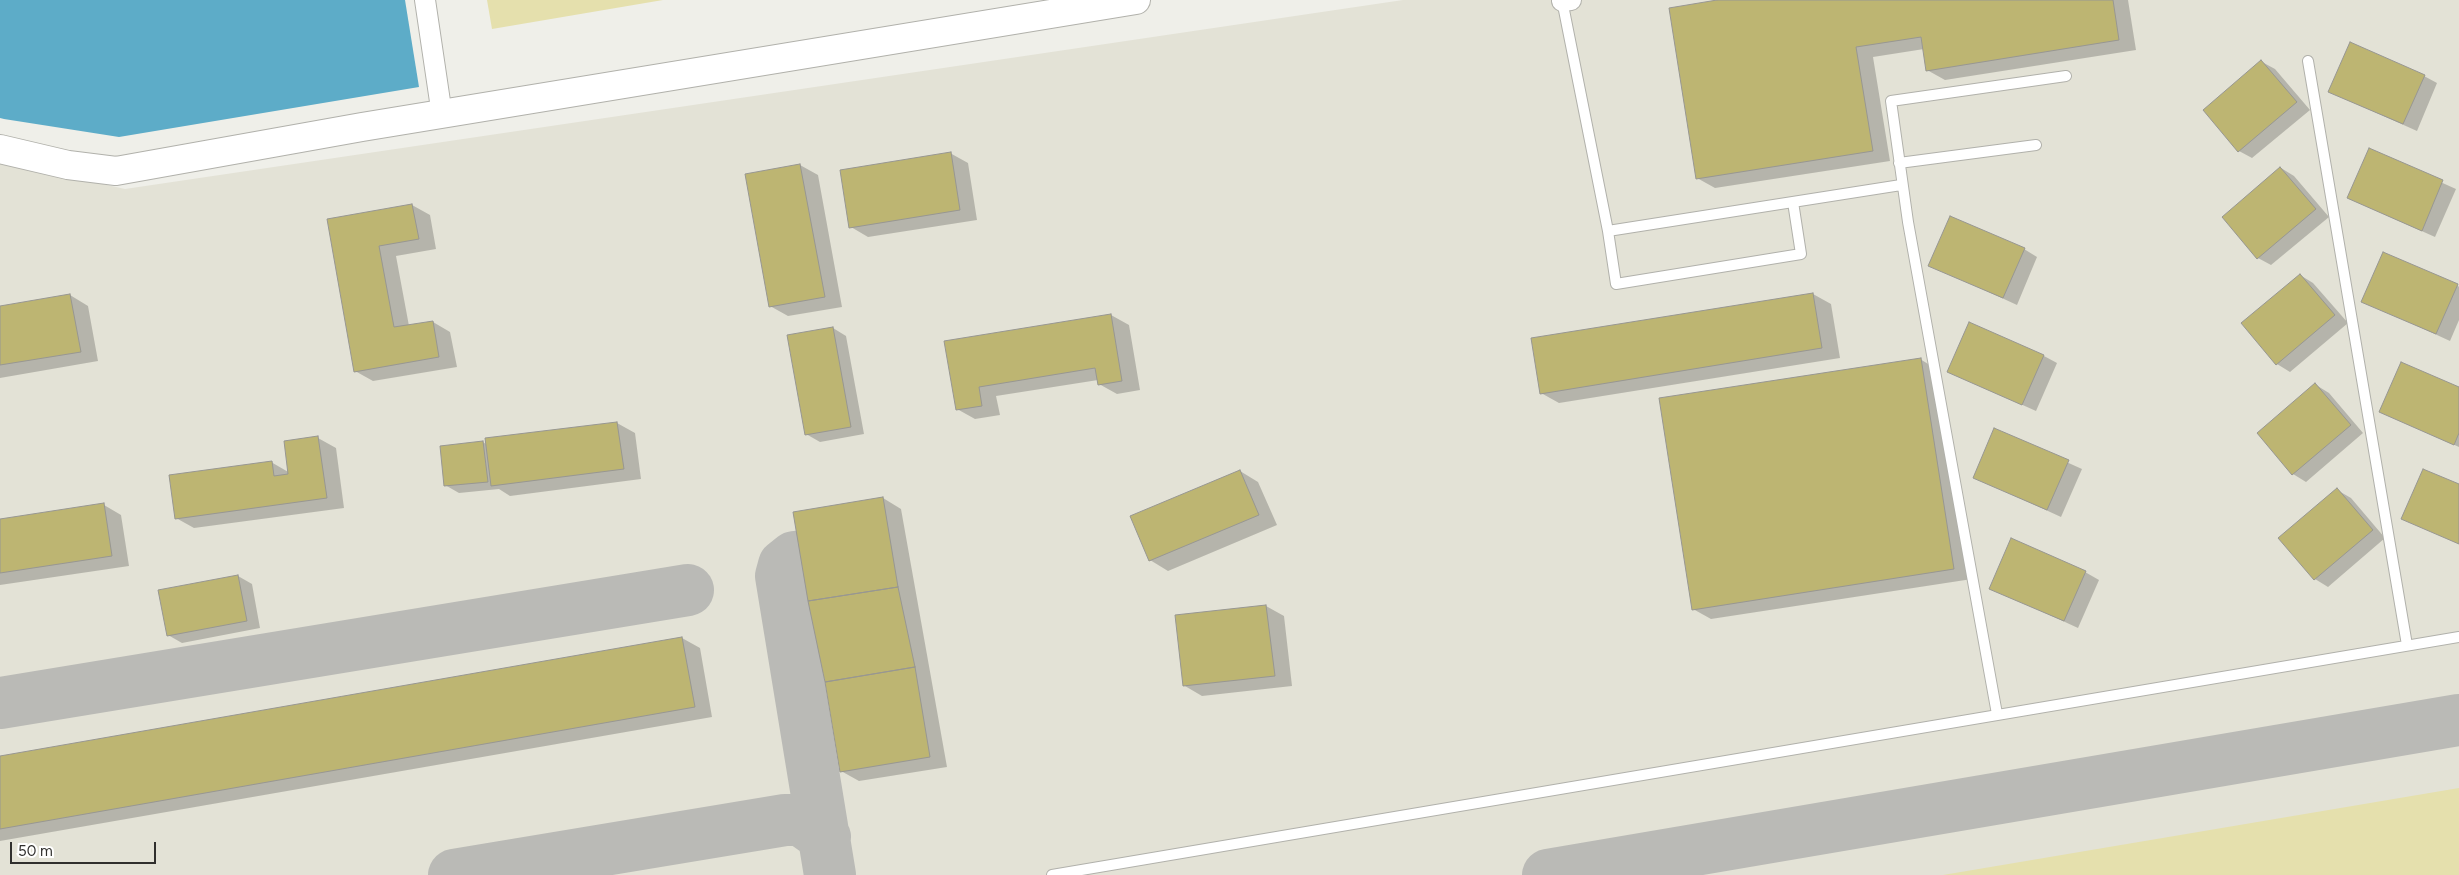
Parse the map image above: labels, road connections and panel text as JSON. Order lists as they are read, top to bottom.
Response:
{
  "scale_bar": "50 m"
}
